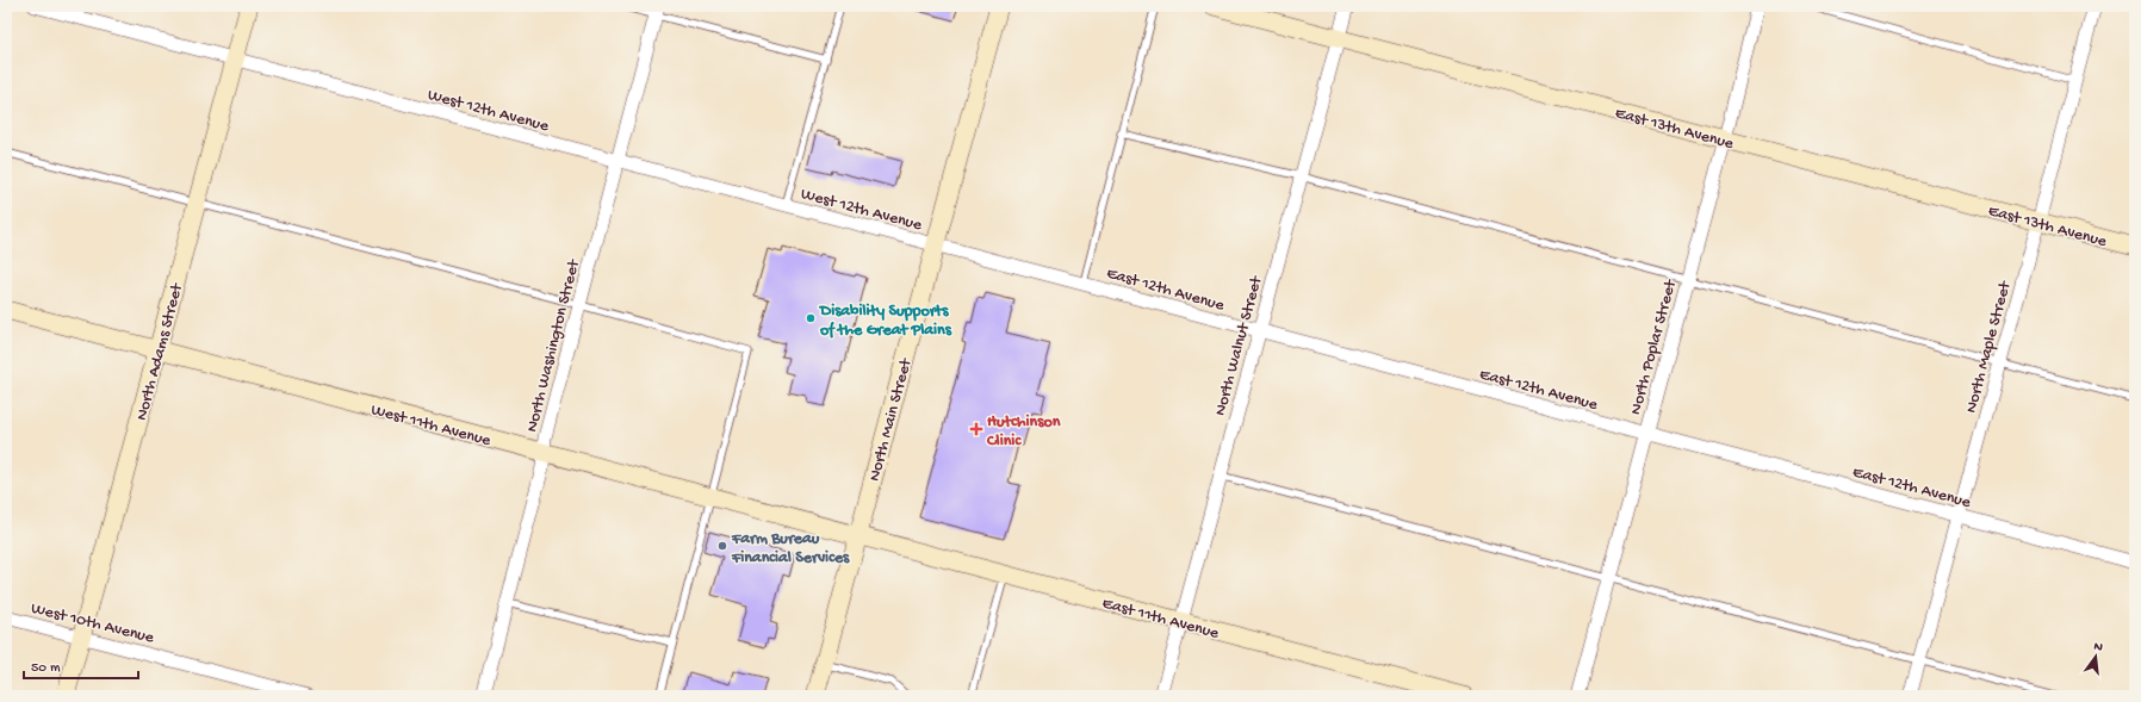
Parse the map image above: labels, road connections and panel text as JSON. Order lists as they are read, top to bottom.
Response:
{
  "streets": {
    "street": [
      "West 12th Avenue",
      "East 13th Avenue",
      "East 12th Avenue",
      "North Washington Street",
      "North Walnut Street",
      "North Poplar Street",
      "North Maple Street",
      "North Adams Street",
      "North Main Street",
      "West 11th Avenue",
      "East 11th Avenue",
      "West 10th Avenue"
    ]
  },
  "crossings": [
    ["West 12th Avenue", "East 12th Avenue"],
    ["West 12th Avenue", "North Washington Street"],
    ["West 12th Avenue", "North Adams Street"],
    ["West 12th Avenue", "North Main Street"],
    ["East 13th Avenue", "North Walnut Street"],
    ["East 13th Avenue", "North Poplar Street"],
    ["East 13th Avenue", "North Maple Street"],
    ["East 12th Avenue", "North Walnut Street"],
    ["East 12th Avenue", "North Poplar Street"],
    ["East 12th Avenue", "North Maple Street"],
    ["East 12th Avenue", "North Main Street"],
    ["North Washington Street", "West 11th Avenue"],
    ["North Walnut Street", "East 11th Avenue"],
    ["North Adams Street", "West 11th Avenue"],
    ["North Adams Street", "West 10th Avenue"],
    ["North Main Street", "West 11th Avenue"],
    ["North Main Street", "East 11th Avenue"],
    ["West 11th Avenue", "East 11th Avenue"]
  ],
  "places": {
    "other": ["Disability Supports of the Great Plains", "Farm Bureau Financial Services"],
    "health": ["Hutchinson Clinic"]
  },
  "scale_bar": "50 m",
  "north": "top"
}
